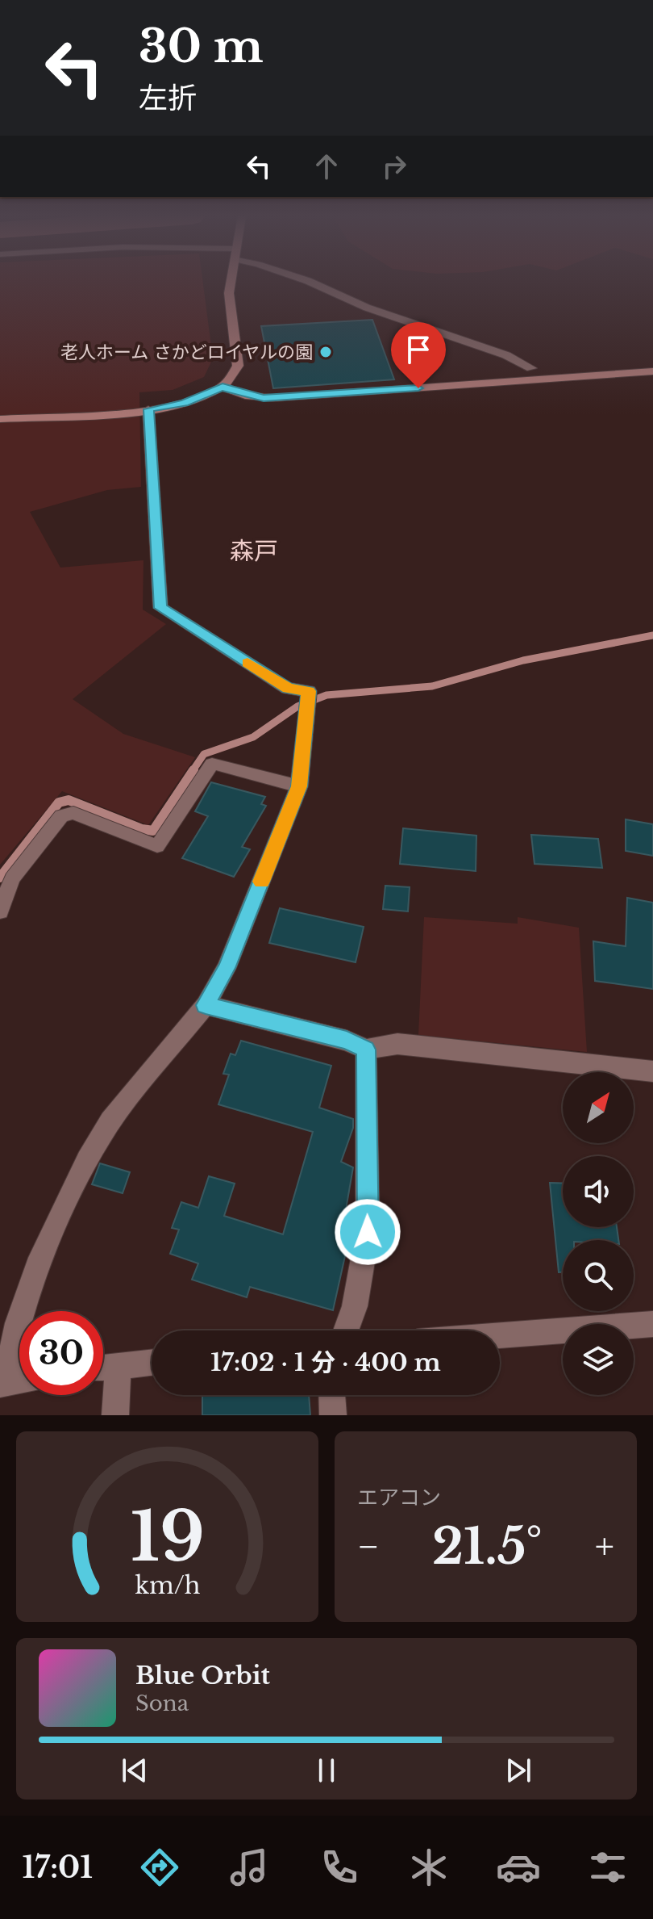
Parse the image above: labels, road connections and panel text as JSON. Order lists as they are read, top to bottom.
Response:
{
  "districts": ["森戸"],
  "places": ["老人ホーム さかどロイヤルの園"],
  "north": "top right",
  "page": {
    "turn": ["30 m", "左折"],
    "limit": "30",
    "trip": "17:02 · 1 分 · 400 m",
    "tile": "エアコン",
    "heat": ["−", "21.5°", "+"],
    "song": ["Blue Orbit", "Sona"],
    "tabs": "17:01",
    "gauge": ["19", "km/h"]
  }
}
